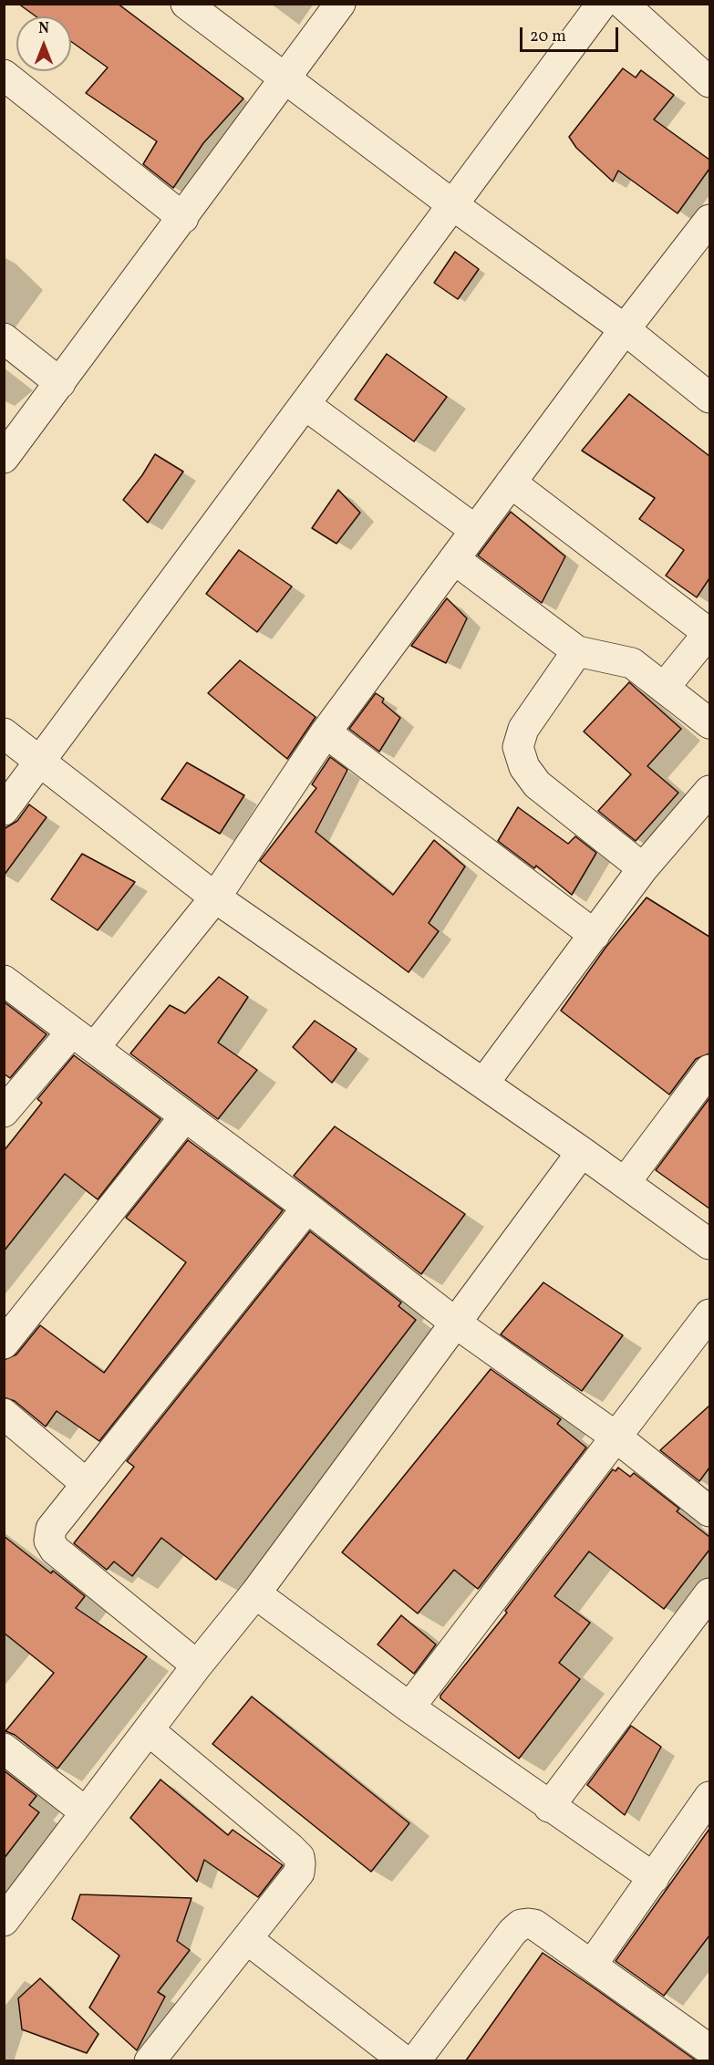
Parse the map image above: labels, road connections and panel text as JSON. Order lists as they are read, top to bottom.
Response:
{
  "scale_bar": "20 m",
  "north": "top"
}
